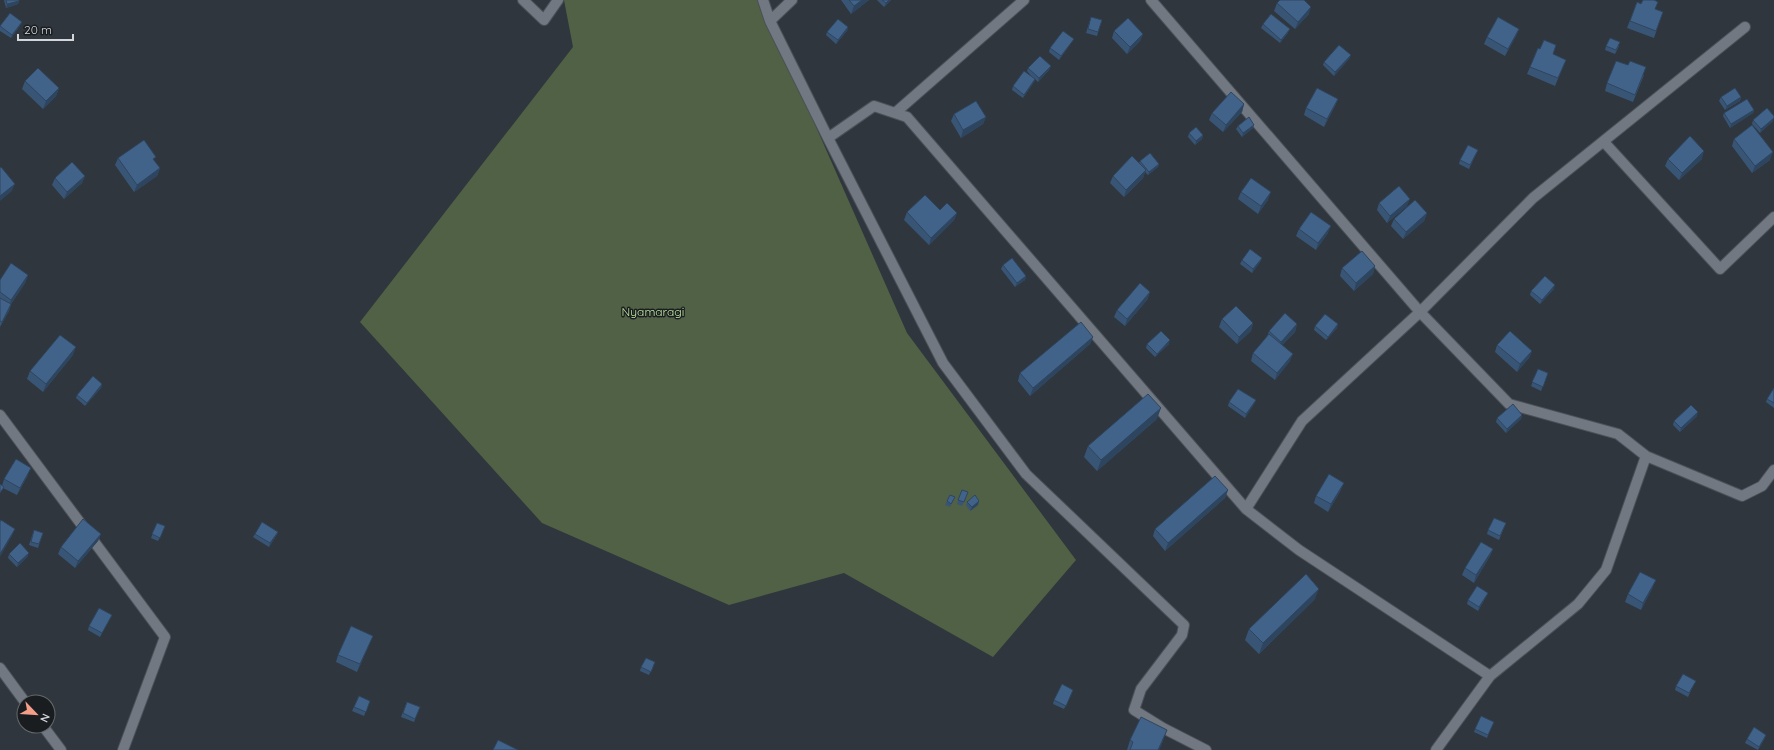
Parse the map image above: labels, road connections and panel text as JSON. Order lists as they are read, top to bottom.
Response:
{
  "parks": ["Nyamaragi"],
  "scale_bar": "20 m",
  "north": "bottom right"
}
